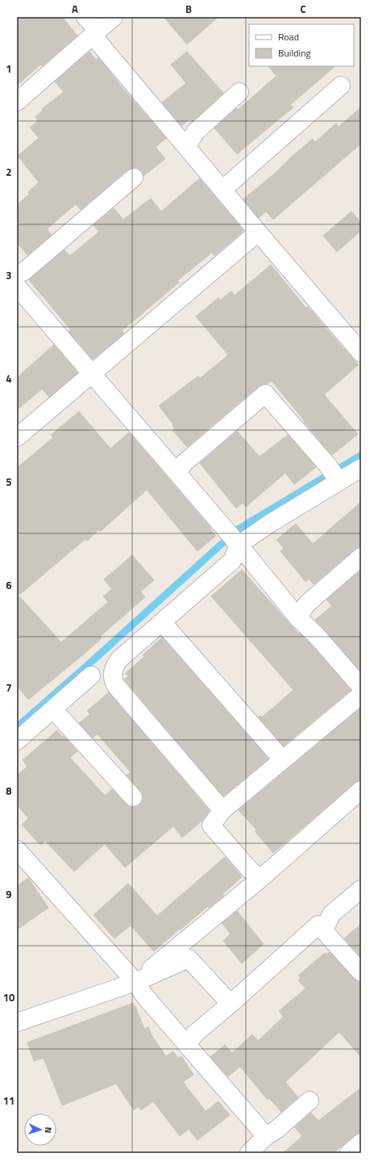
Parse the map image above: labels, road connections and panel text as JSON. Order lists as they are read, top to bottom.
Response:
{
  "legend": ["Road", "Building"],
  "north": "right",
  "grid": {
    "columns": ["A", "B", "C"],
    "rows": [
      "1",
      "2",
      "3",
      "4",
      "5",
      "6",
      "7",
      "8",
      "9",
      "10",
      "11"
    ]
  }
}
